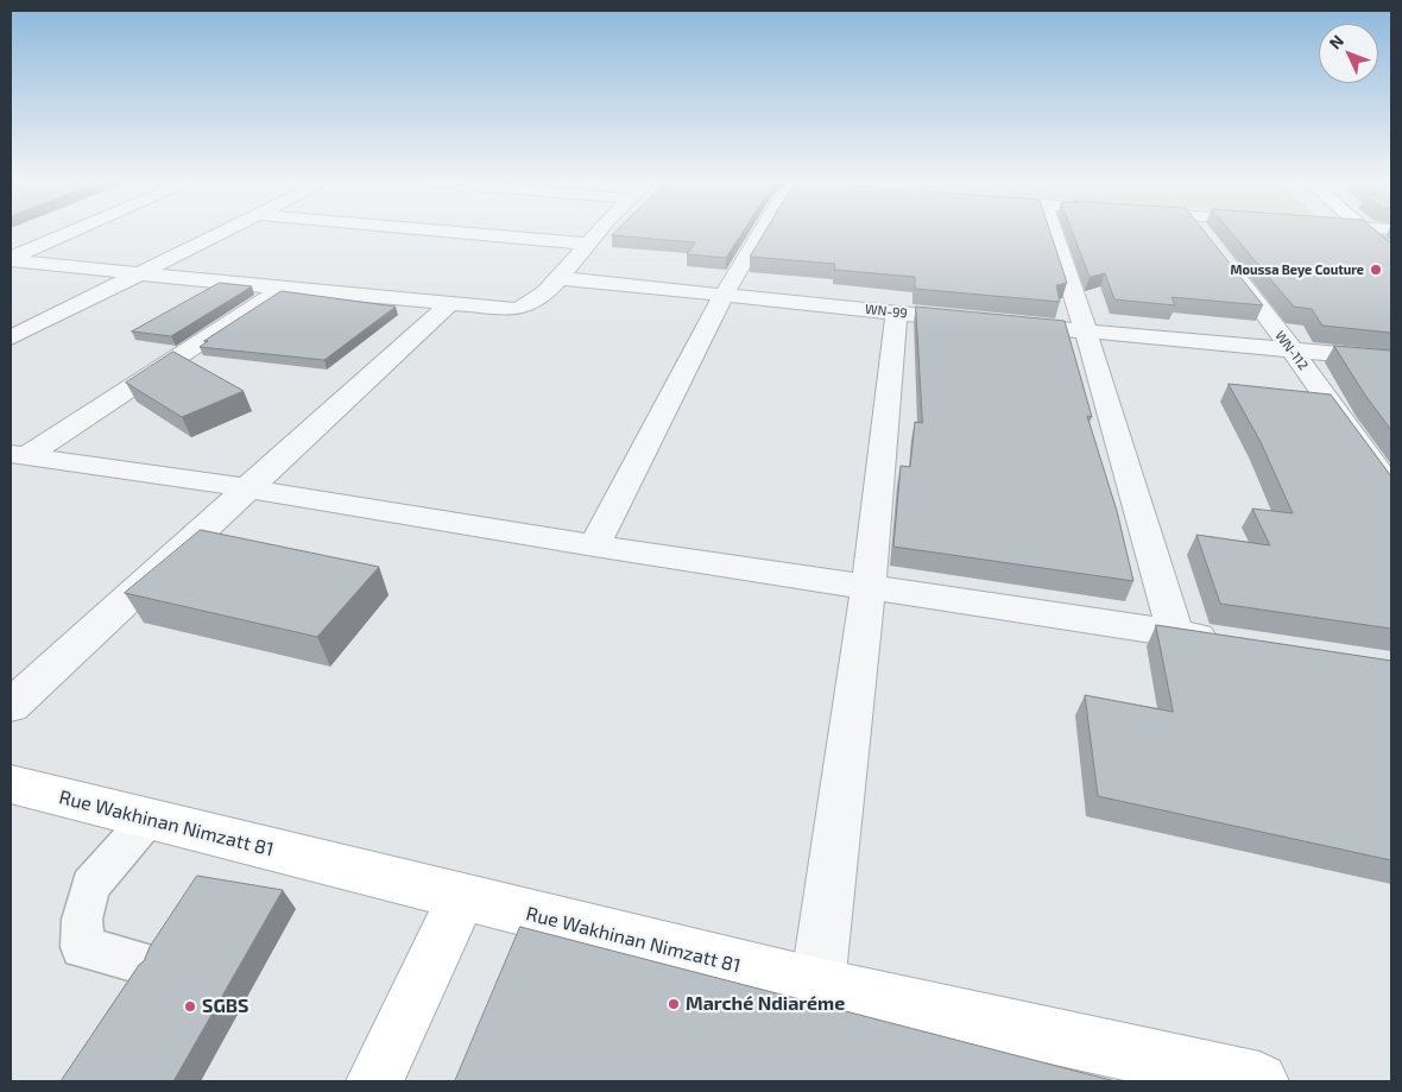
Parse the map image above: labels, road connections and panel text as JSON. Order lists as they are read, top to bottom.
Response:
{
  "streets": {
    "street": ["WN-99", "WN-112", "Rue Wakhinan Nimzatt 81"]
  },
  "places": ["Moussa Beye Couture", "Marché Ndiaréme", "SGBS"],
  "north": "top left"
}
